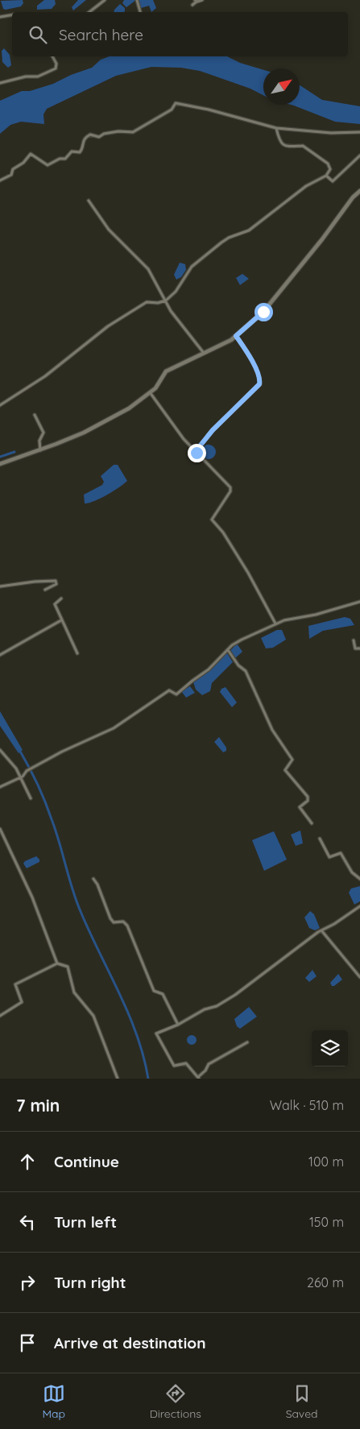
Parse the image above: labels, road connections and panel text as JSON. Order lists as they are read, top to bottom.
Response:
{
  "north": "top right",
  "page": {
    "search": "Search here",
    "heading": ["7 min", "Walk · 510 m"],
    "list": [
      ["Continue", "100 m"],
      ["Turn left", "150 m"],
      ["Turn right", "260 m"],
      "Arrive at destination"
    ],
    "nav": ["Map", "Directions", "Saved"]
  }
}
